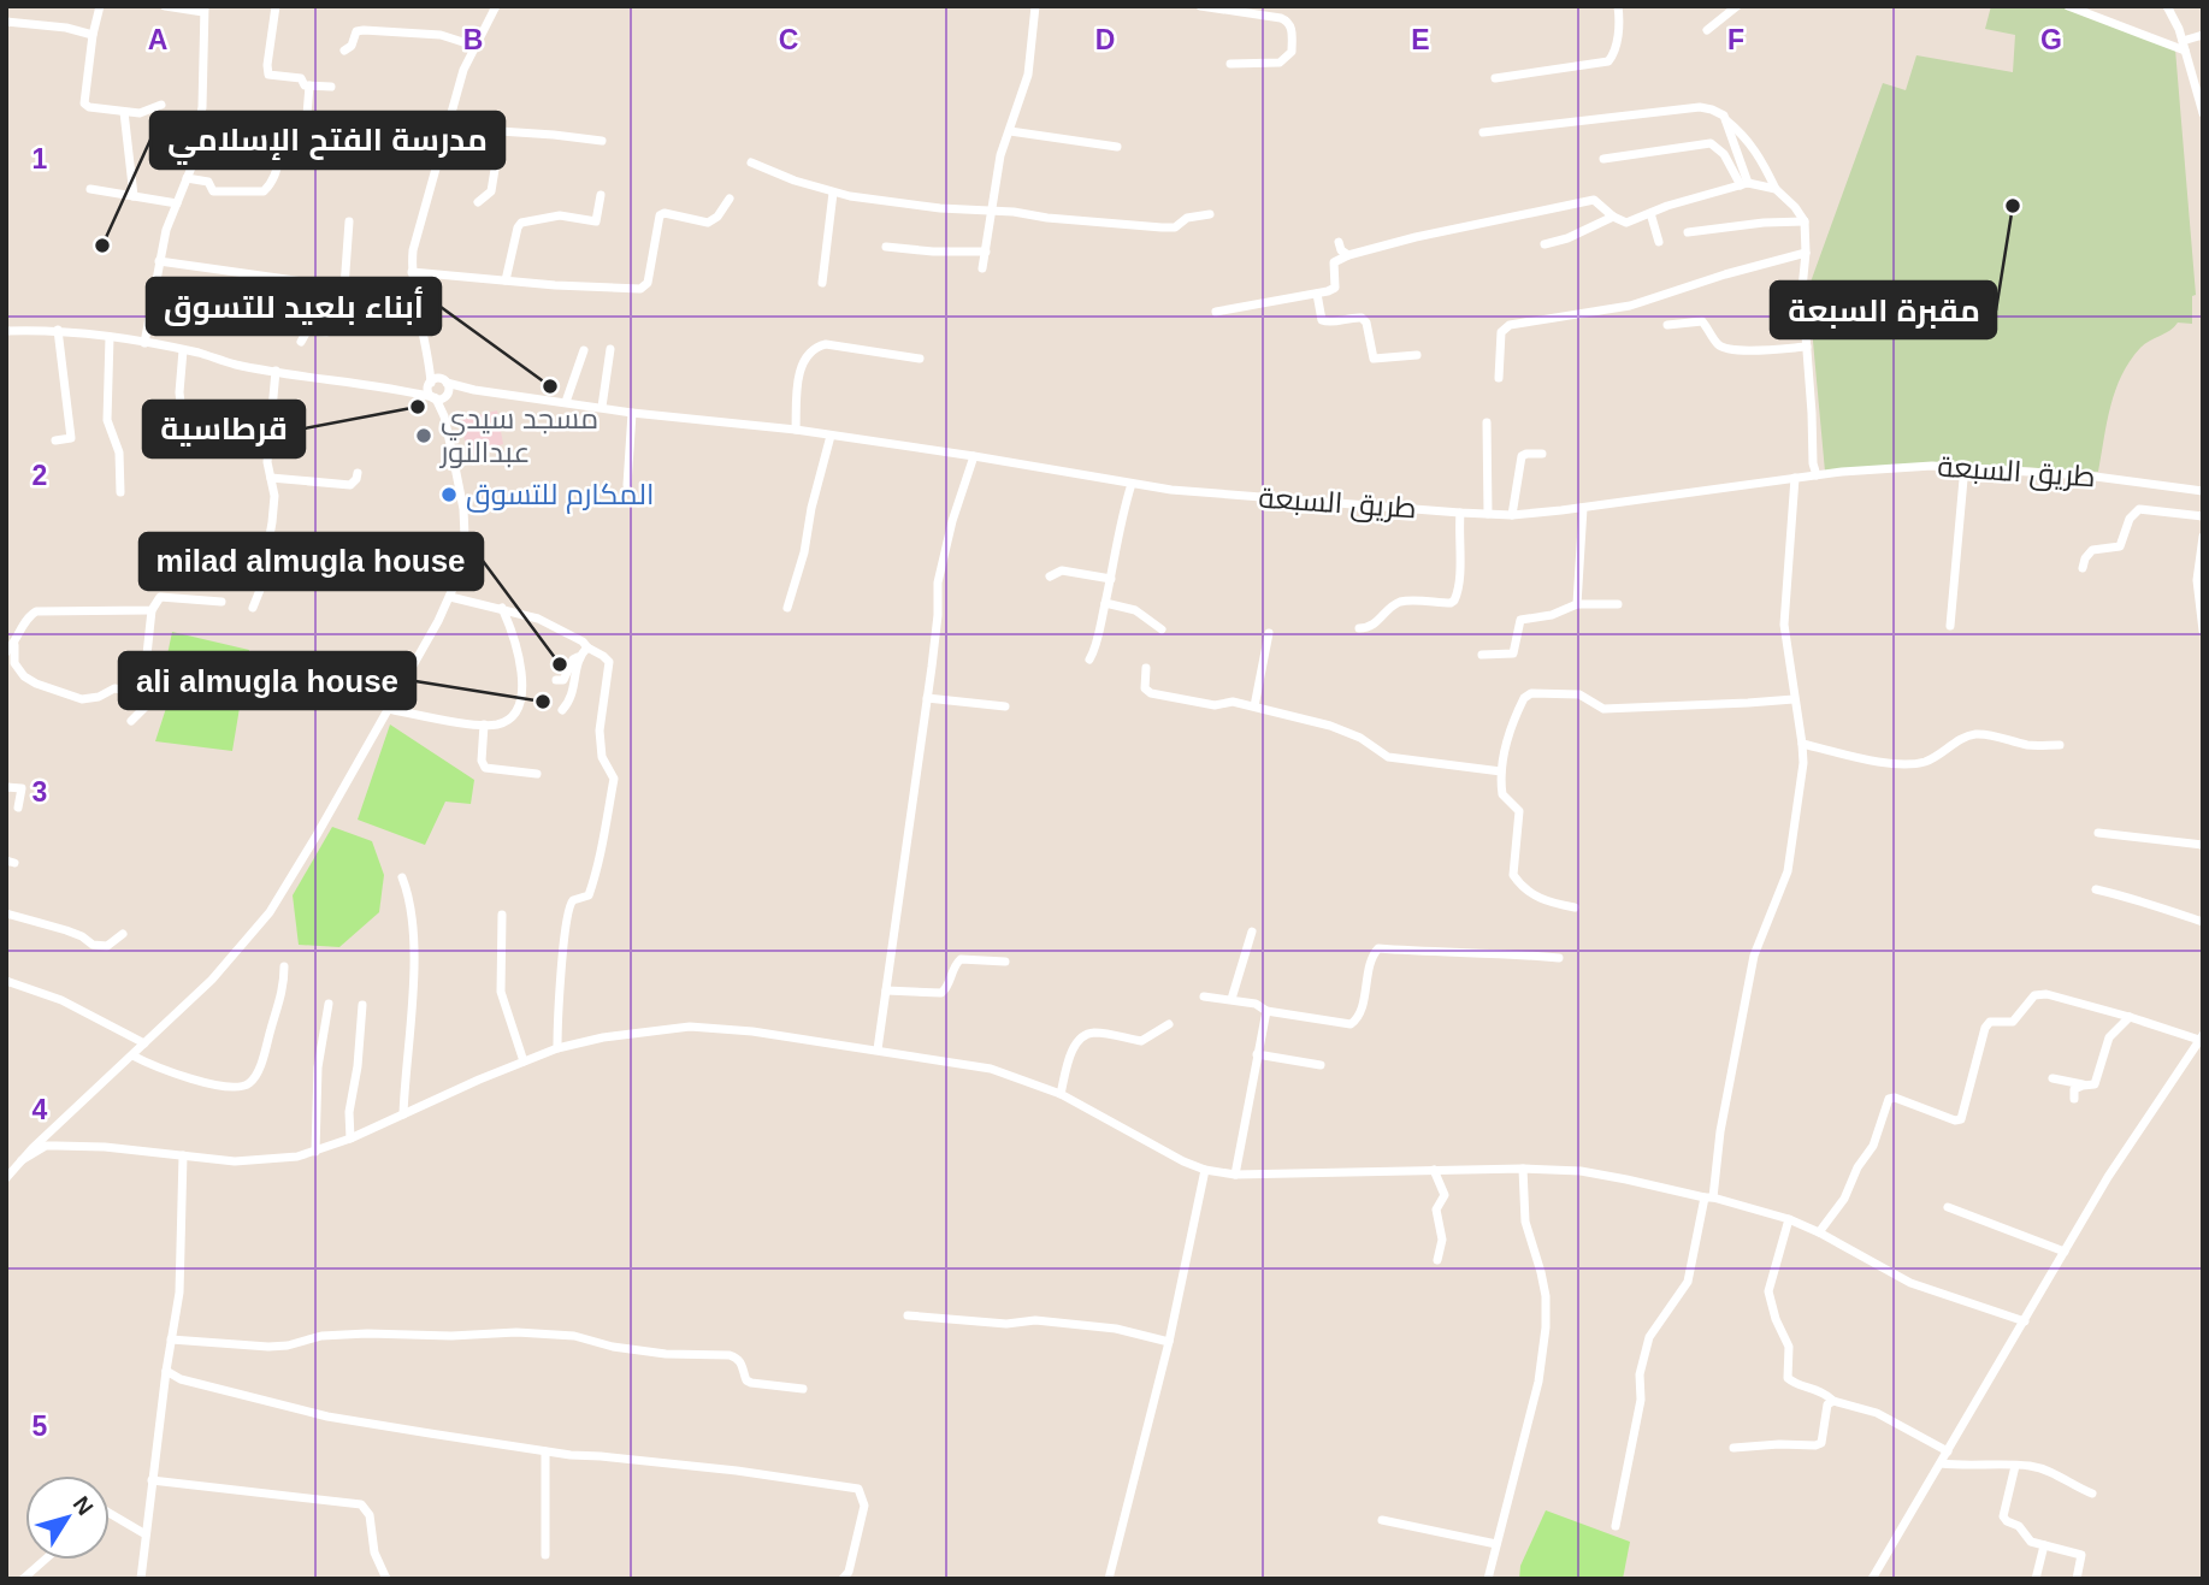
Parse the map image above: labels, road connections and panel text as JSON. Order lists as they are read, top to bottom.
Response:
{
  "streets": {
    "street": ["طريق السبعة"]
  },
  "places": [
    "مقبرة السبعة",
    "مدرسة الفتح الإسلامي",
    "أبناء بلعيد للتسوق",
    "قرطاسية",
    "مسجد سيدي عبدالنور",
    "المكارم للتسوق",
    "milad almugla house",
    "ali almugla house"
  ],
  "north": "top right",
  "grid": {
    "columns": [
      "A",
      "B",
      "C",
      "D",
      "E",
      "F",
      "G"
    ],
    "rows": [
      "1",
      "2",
      "3",
      "4",
      "5"
    ]
  }
}
